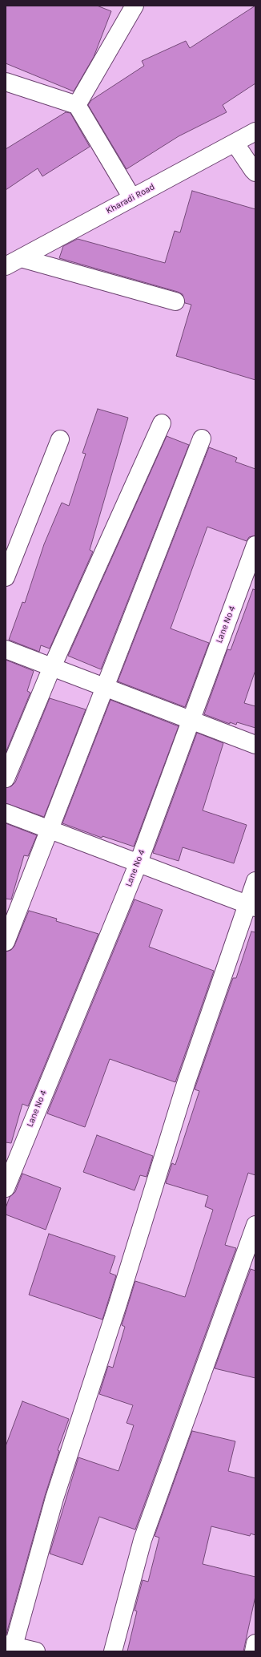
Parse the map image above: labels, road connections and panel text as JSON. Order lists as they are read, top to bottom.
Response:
{
  "streets": {
    "street": ["Kharadi Road", "Lane No 4"]
  }
}
